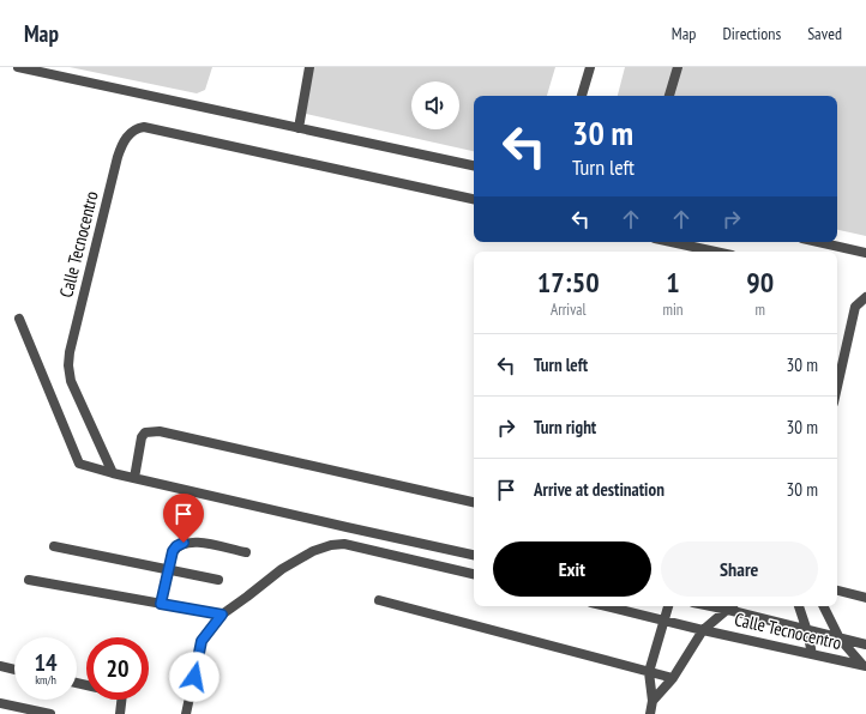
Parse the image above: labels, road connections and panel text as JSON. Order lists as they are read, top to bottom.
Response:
{
  "streets": {
    "lane": ["Calle Tecnocentro"]
  },
  "page": {
    "header": "Map",
    "nav": ["Map", "Directions", "Saved"],
    "turn": ["30 m", "Turn left"],
    "eta": [
      "17:50",
      "Arrival",
      "1",
      "min",
      "90",
      "m"
    ],
    "list": [
      {
        "name": "Turn left",
        "value": "30 m"
      },
      {
        "name": "Turn right",
        "value": "30 m"
      },
      {
        "name": "Arrive at destination",
        "value": "30 m"
      }
    ],
    "buttons": ["Exit", "Share"],
    "speed": "14 km/h",
    "limit": "20"
  }
}
